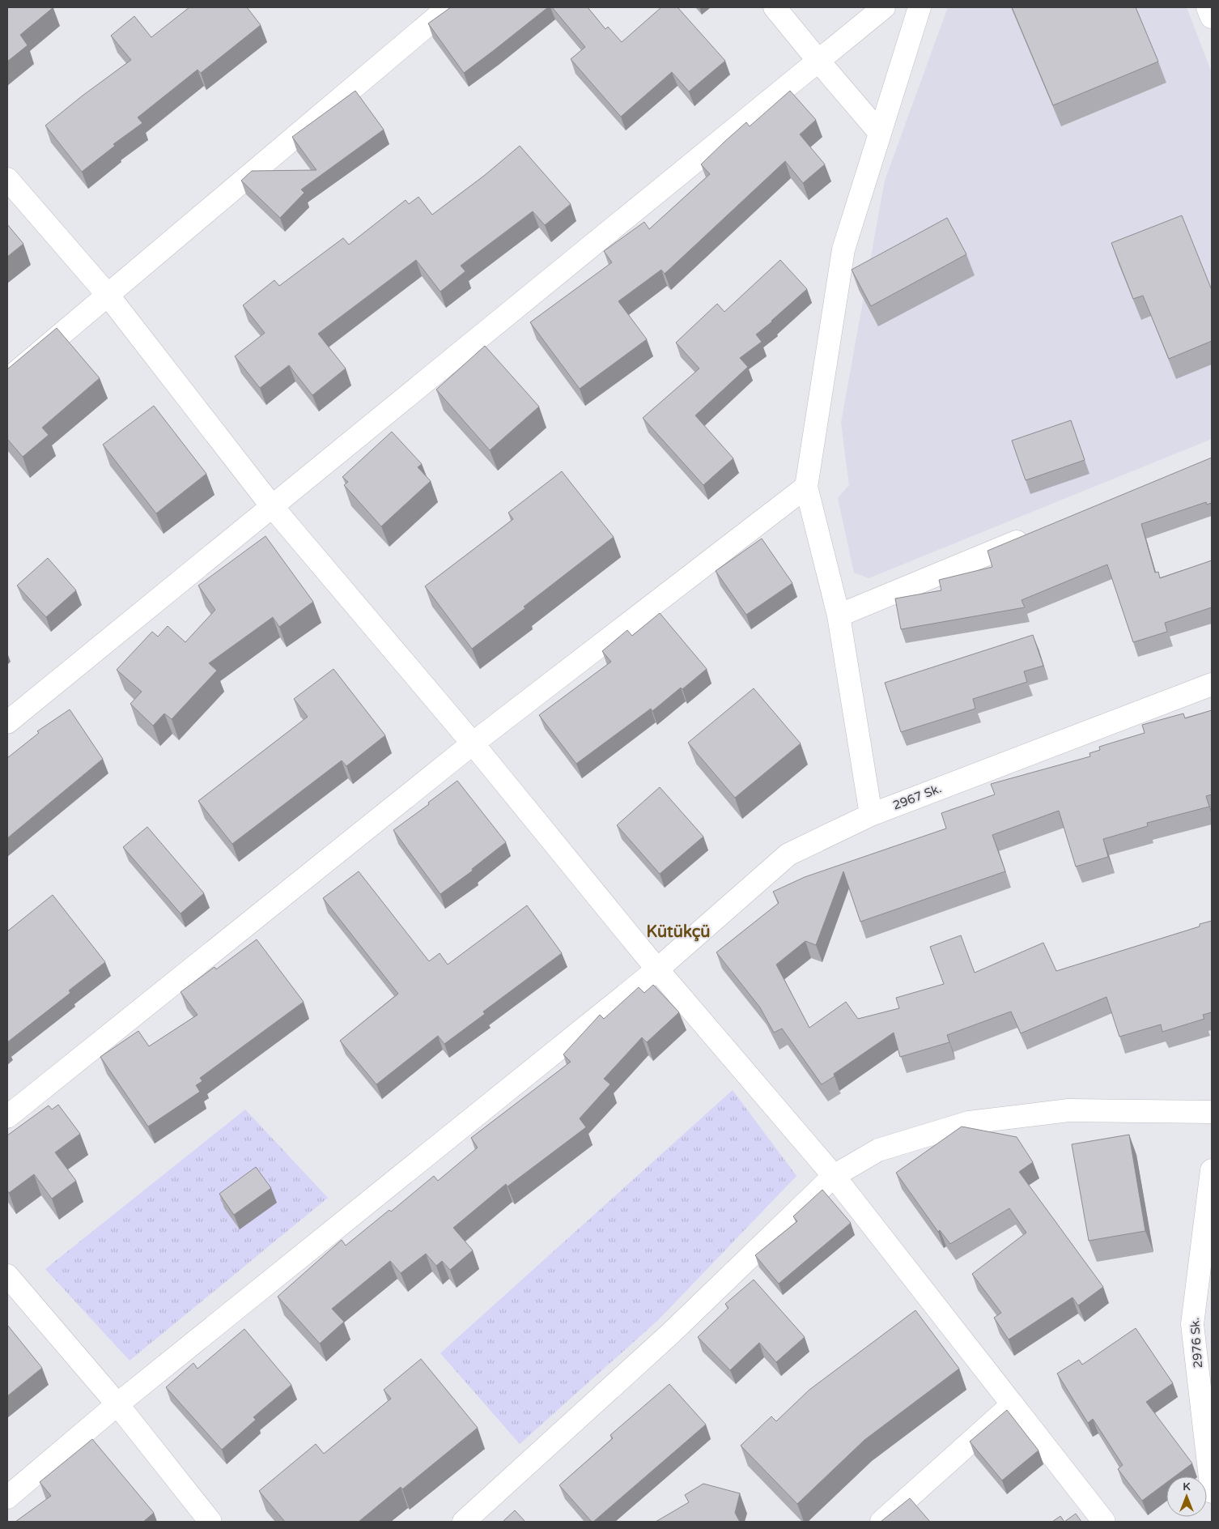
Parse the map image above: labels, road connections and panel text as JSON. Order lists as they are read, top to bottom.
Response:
{
  "streets": {
    "street": ["2967 Sk.", "2976 Sk."]
  },
  "districts": ["Kütükçü"],
  "north": "top"
}
